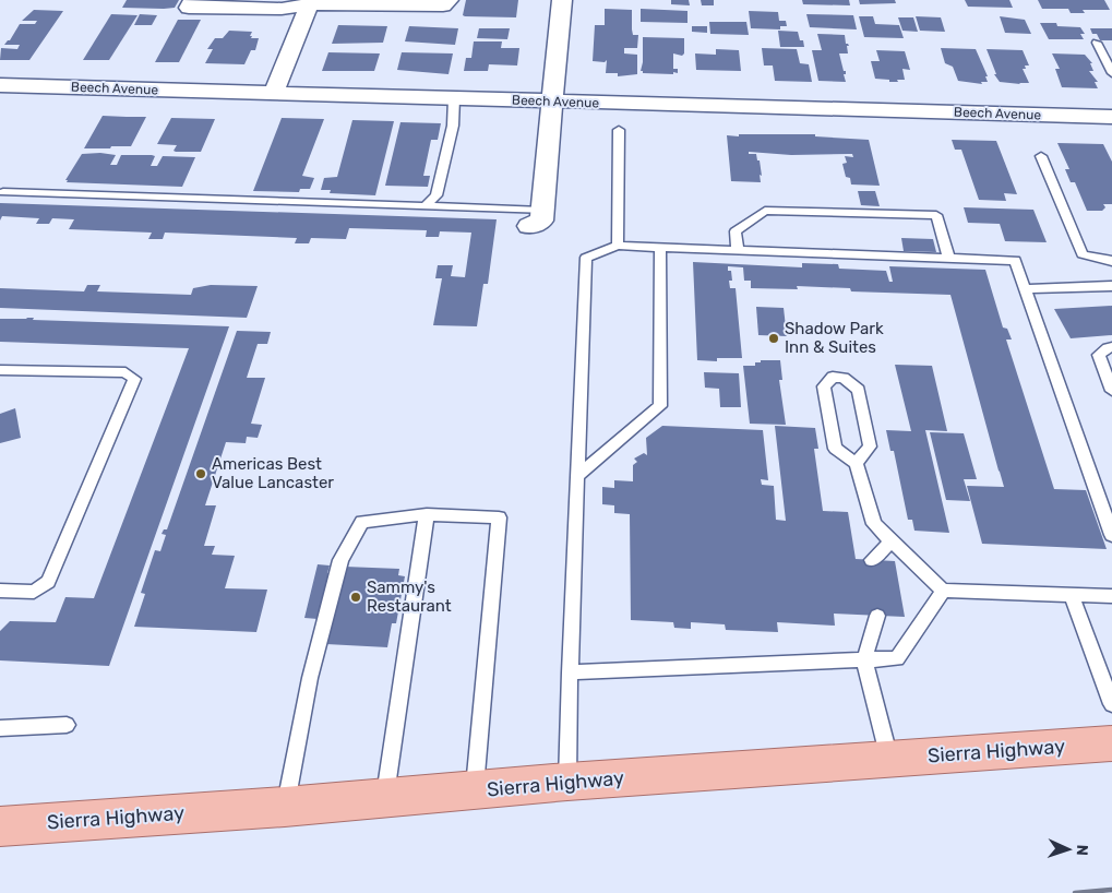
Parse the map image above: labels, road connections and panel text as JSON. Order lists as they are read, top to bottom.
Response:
{
  "streets": {
    "main road": ["Sierra Highway"],
    "street": ["Beech Avenue"]
  },
  "places": ["Shadow Park Inn & Suites", "Americas Best Value Lancaster", "Sammy's Restaurant"],
  "north": "right"
}
